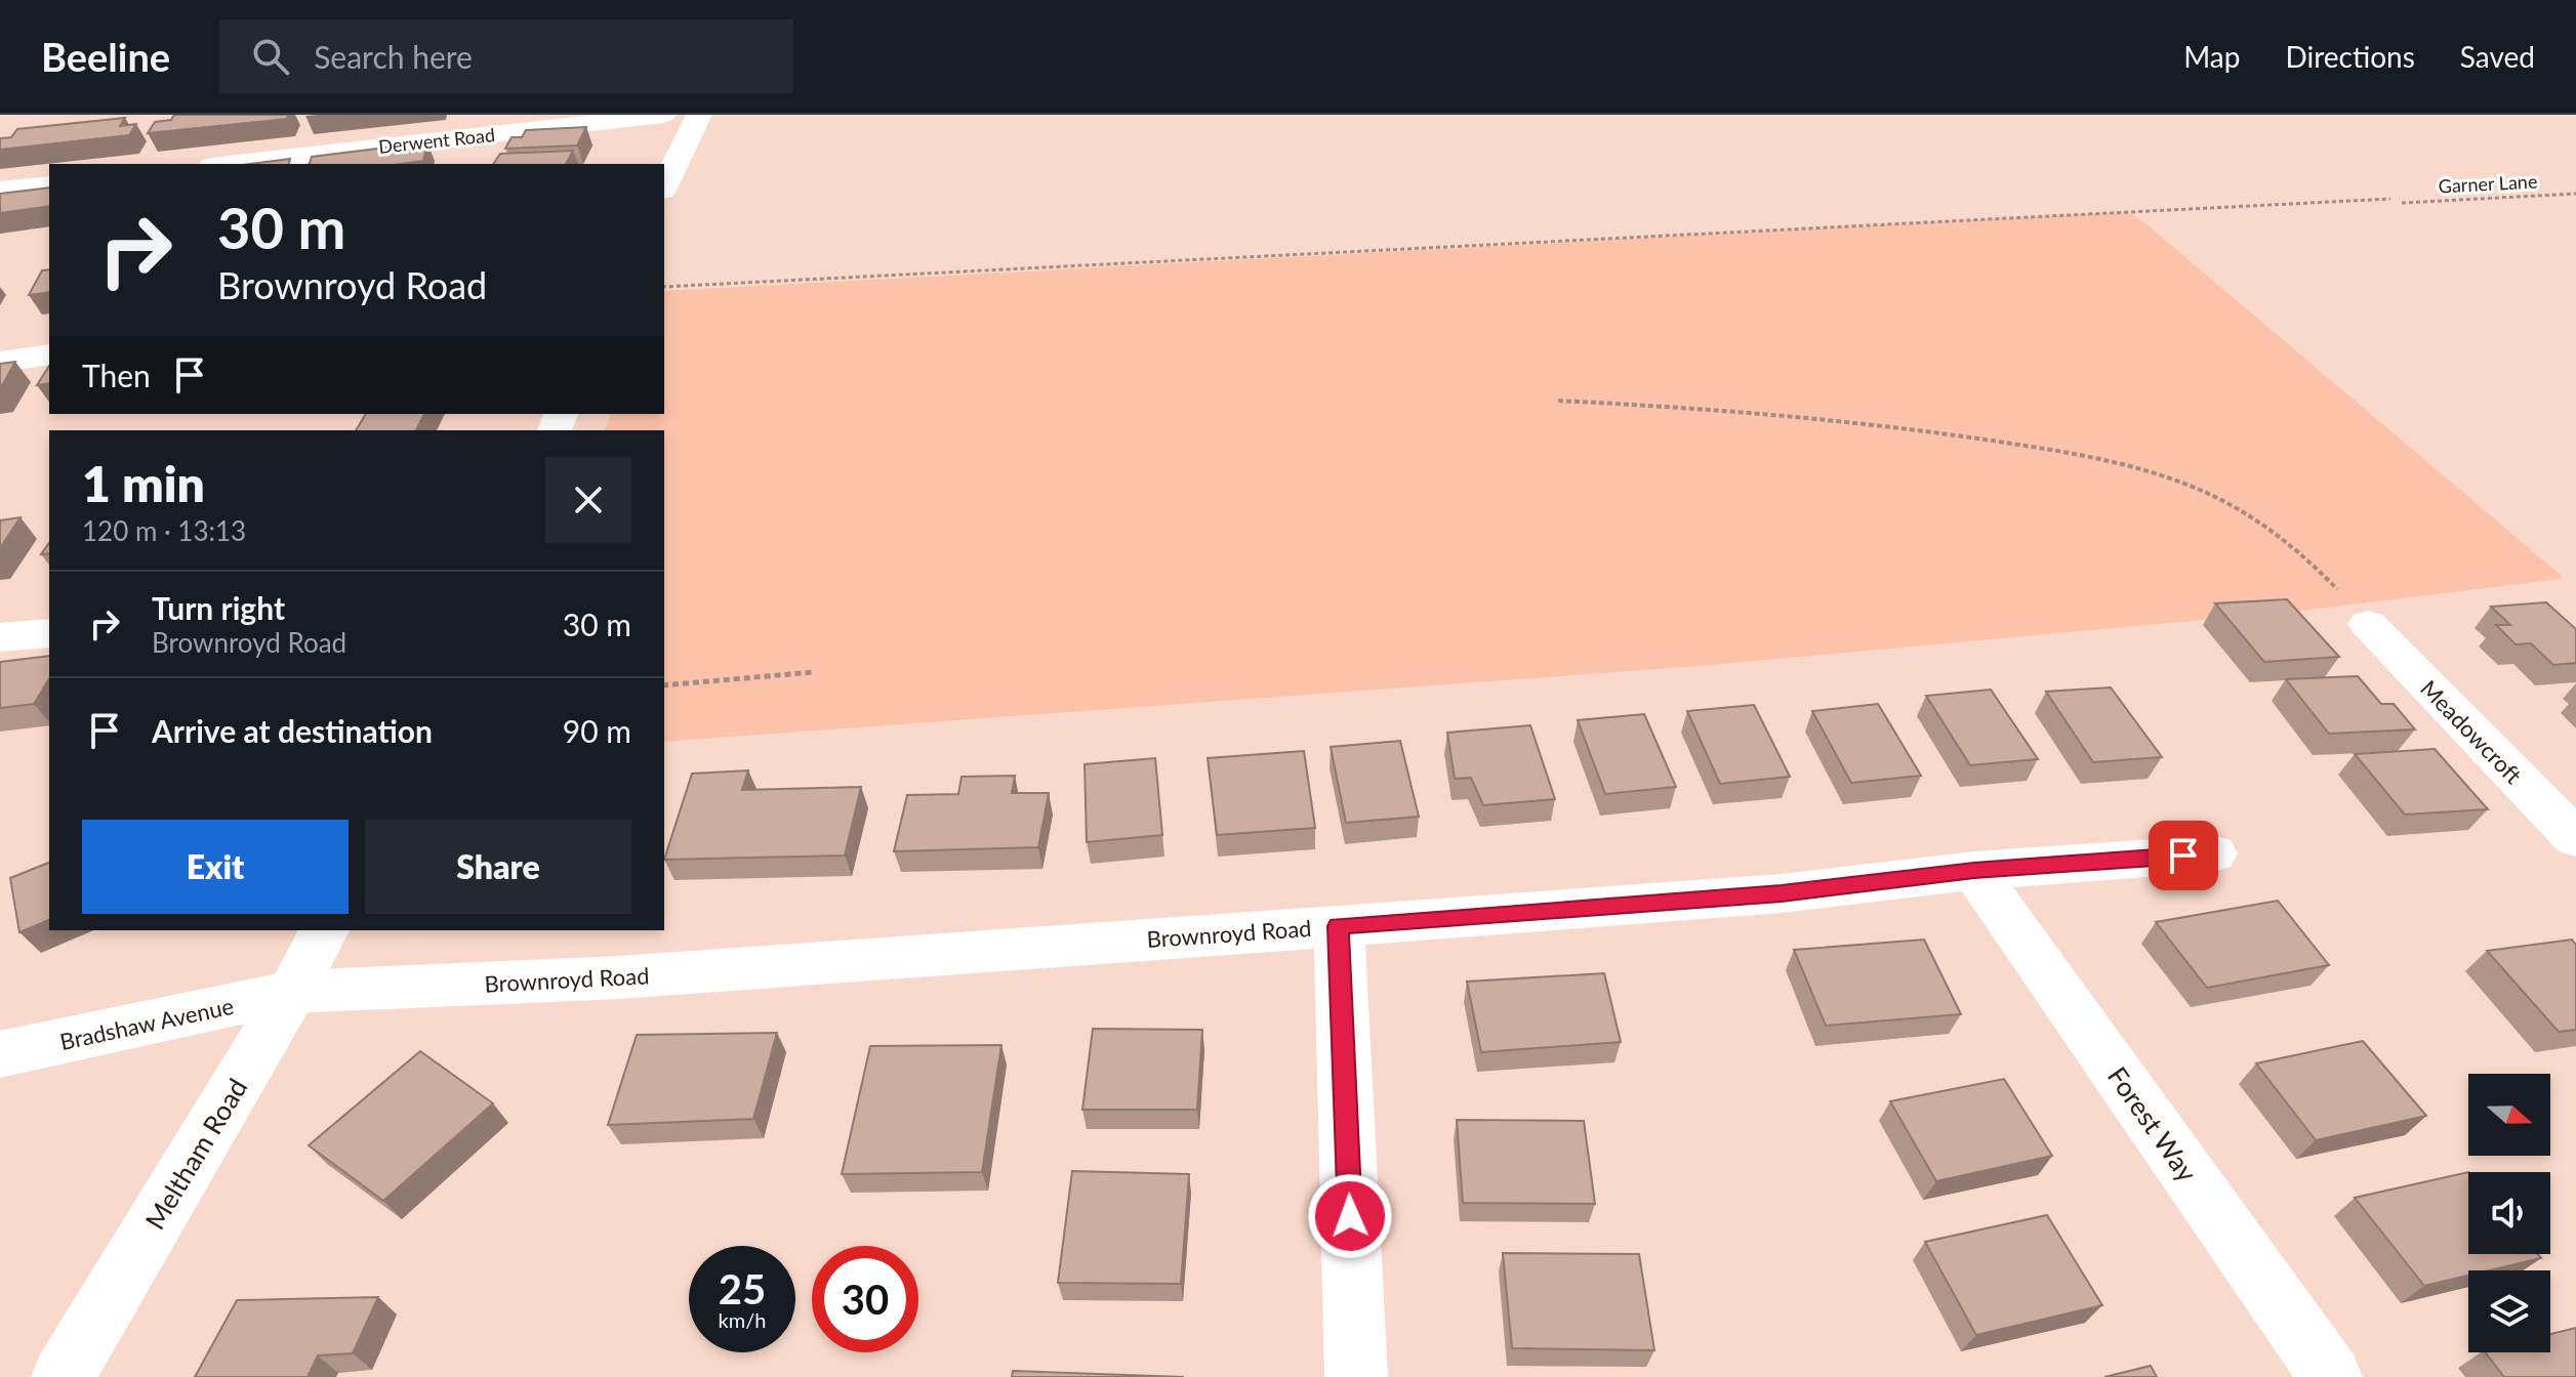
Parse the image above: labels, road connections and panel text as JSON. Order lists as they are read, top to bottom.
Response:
{
  "streets": {
    "street": [
      "Derwent Road",
      "Meadowcroft",
      "Brownroyd Road",
      "Bradshaw Avenue",
      "Forest Way",
      "Meltham Road"
    ],
    "path": ["Garner Lane"]
  },
  "crossings": [
    ["Brownroyd Road", "Bradshaw Avenue"],
    ["Brownroyd Road", "Forest Way"],
    ["Brownroyd Road", "Meltham Road"],
    ["Bradshaw Avenue", "Meltham Road"]
  ],
  "north": "right",
  "page": {
    "header": "Beeline",
    "search": "Search here",
    "nav": ["Map", "Directions", "Saved"],
    "turn": ["30 m", "Brownroyd Road"],
    "then": "Then",
    "heading": ["1 min", "120 m · 13:13"],
    "list": [
      {
        "name": "Turn right",
        "note": "Brownroyd Road",
        "value": "30 m"
      },
      {
        "name": "Arrive at destination",
        "value": "90 m"
      }
    ],
    "buttons": ["Exit", "Share"],
    "speed": "25 km/h",
    "limit": "30"
  }
}
